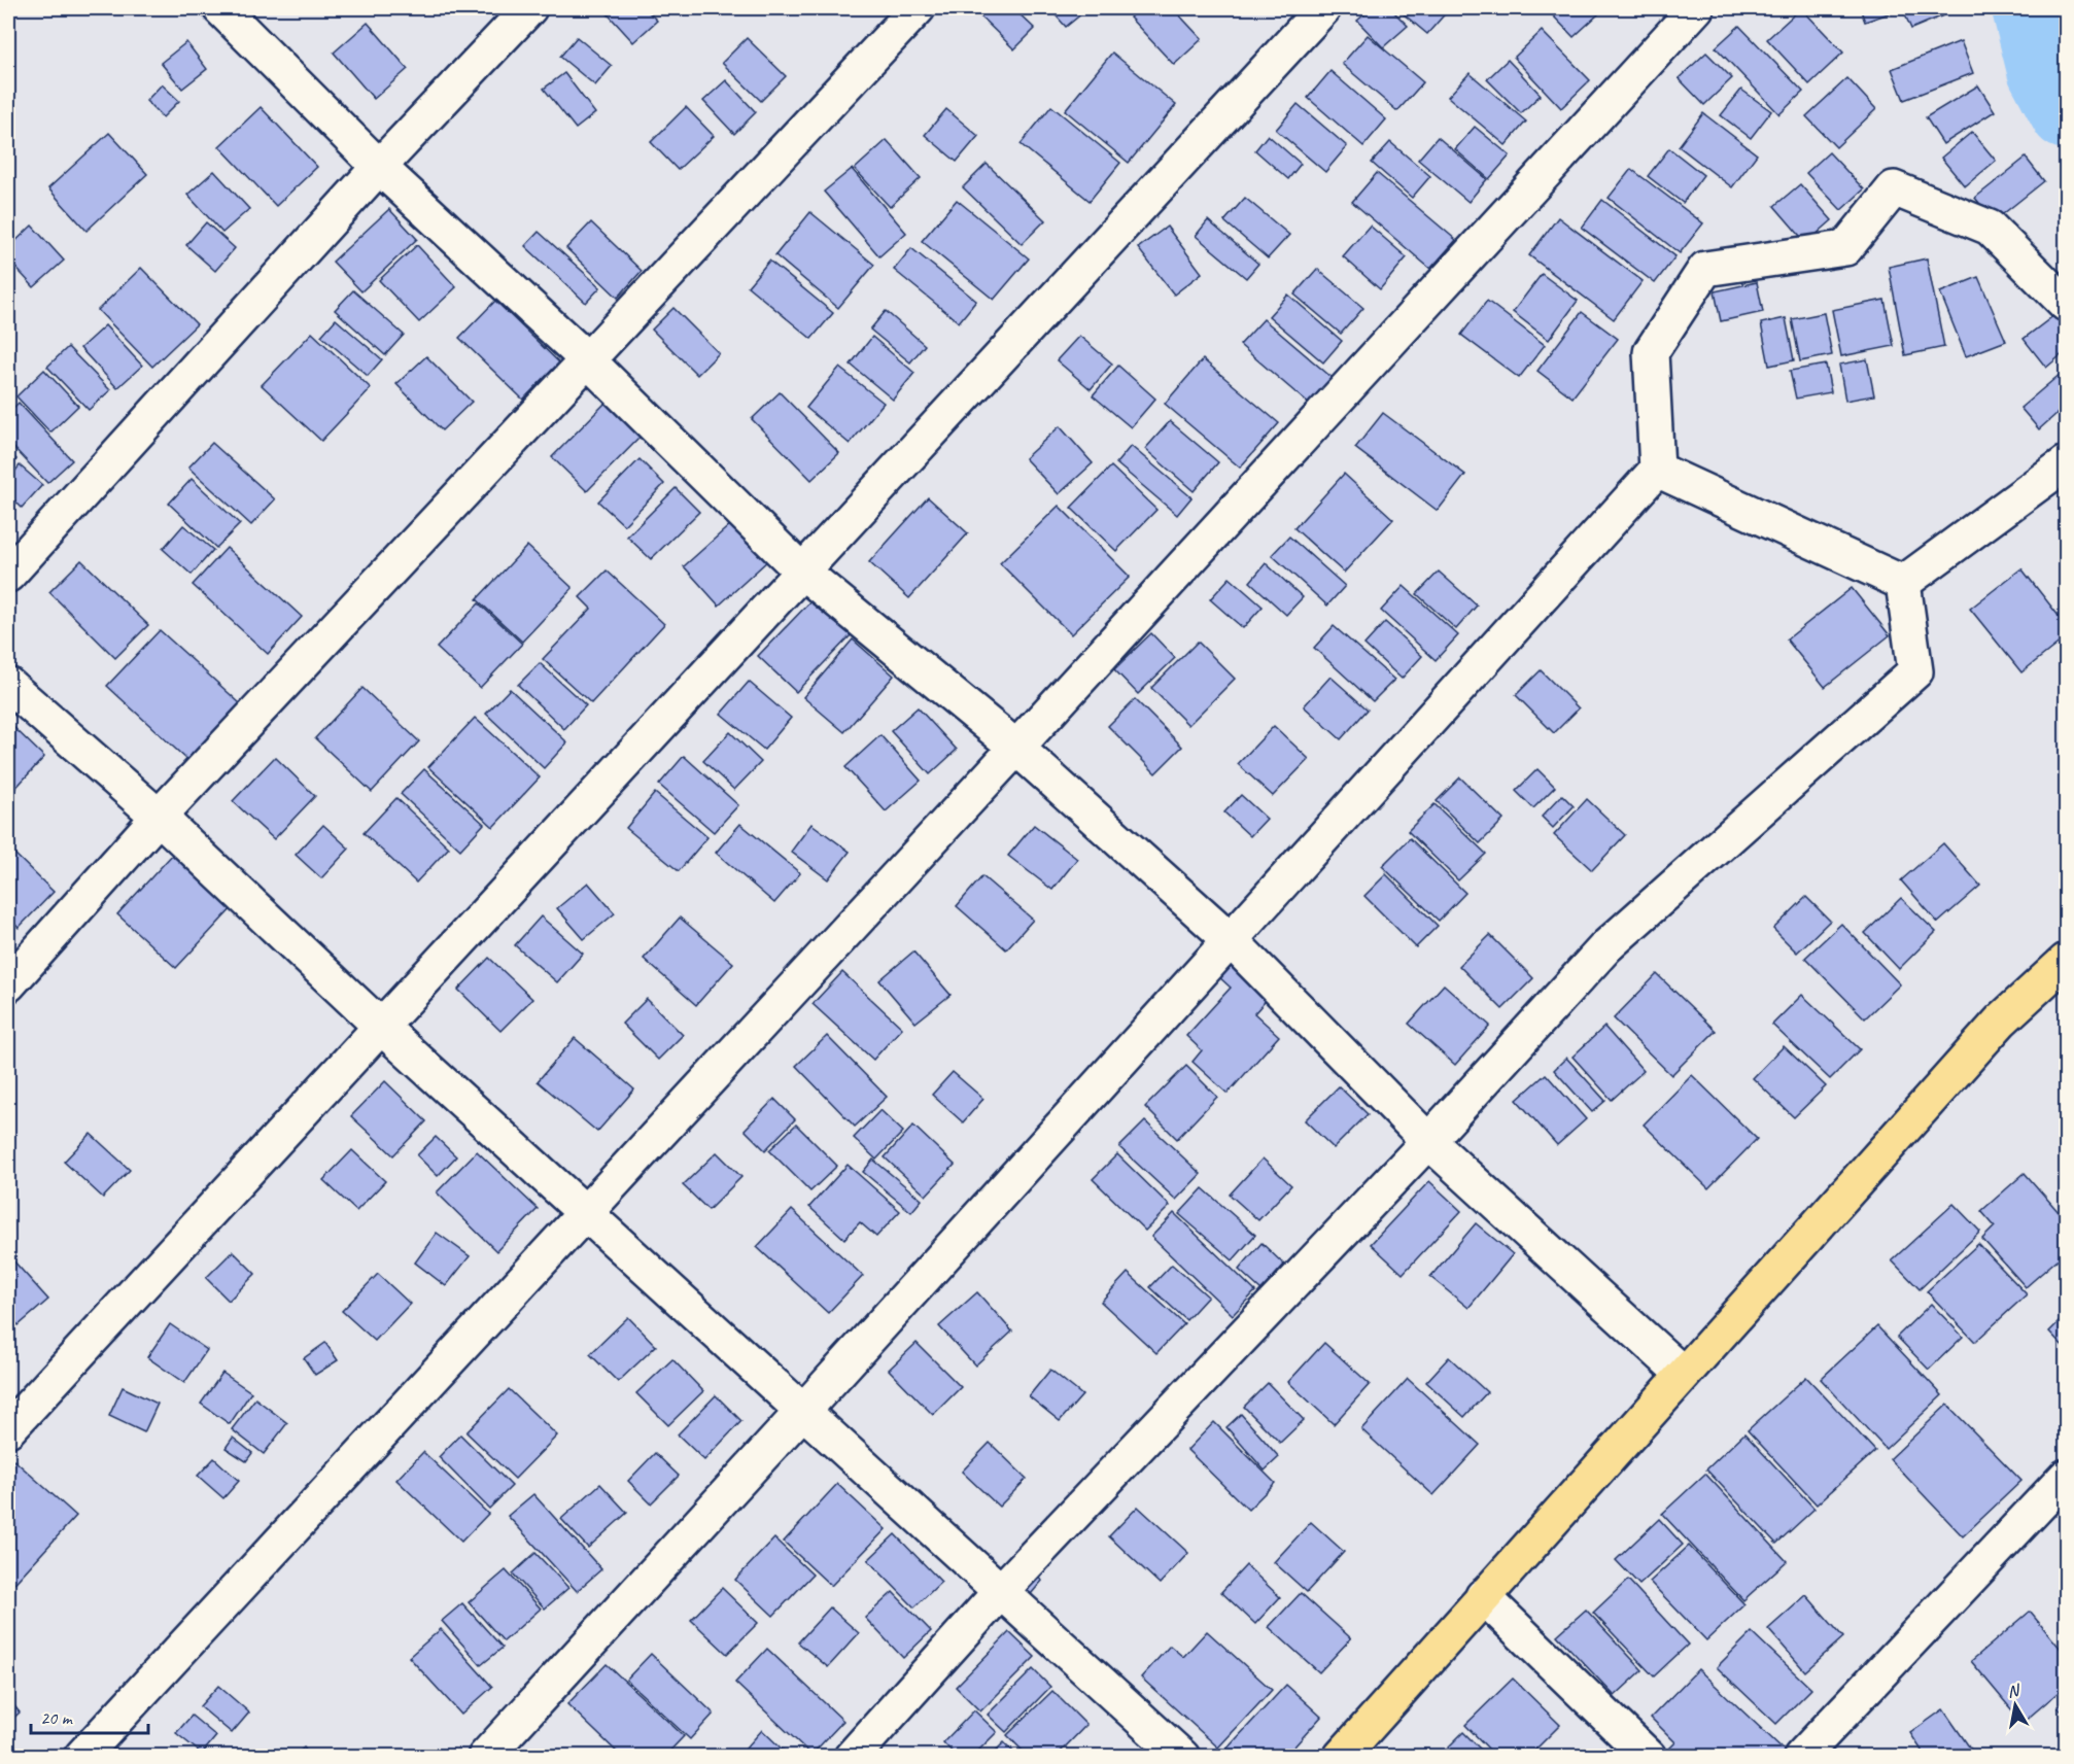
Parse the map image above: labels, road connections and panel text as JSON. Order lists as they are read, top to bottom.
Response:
{
  "scale_bar": "20 m",
  "north": "top"
}
